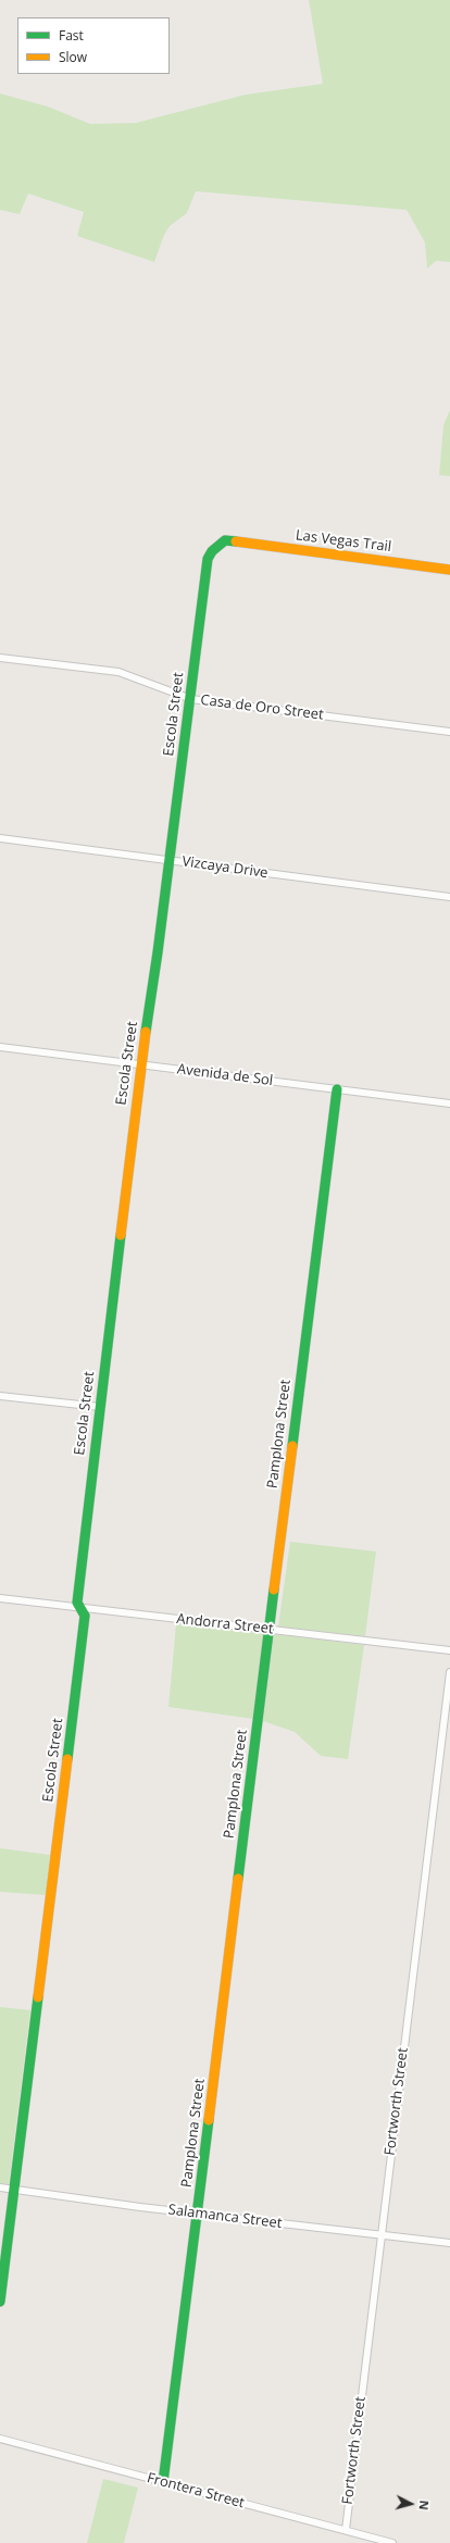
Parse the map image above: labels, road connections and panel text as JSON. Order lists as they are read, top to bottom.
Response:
{
  "streets": {
    "street": [
      "Las Vegas Trail",
      "Casa de Oro Street",
      "Escola Street",
      "Vizcaya Drive",
      "Avenida de Sol",
      "Pamplona Street",
      "Andorra Street",
      "Fortworth Street",
      "Salamanca Street",
      "Frontera Street"
    ]
  },
  "crossings": [
    ["Las Vegas Trail", "Escola Street"],
    ["Casa de Oro Street", "Escola Street"],
    ["Escola Street", "Vizcaya Drive"],
    ["Escola Street", "Avenida de Sol"],
    ["Escola Street", "Andorra Street"],
    ["Escola Street", "Salamanca Street"],
    ["Avenida de Sol", "Pamplona Street"],
    ["Pamplona Street", "Andorra Street"],
    ["Pamplona Street", "Salamanca Street"],
    ["Pamplona Street", "Frontera Street"],
    ["Fortworth Street", "Salamanca Street"],
    ["Fortworth Street", "Frontera Street"]
  ],
  "legend": ["Fast", "Slow"],
  "north": "right"
}
